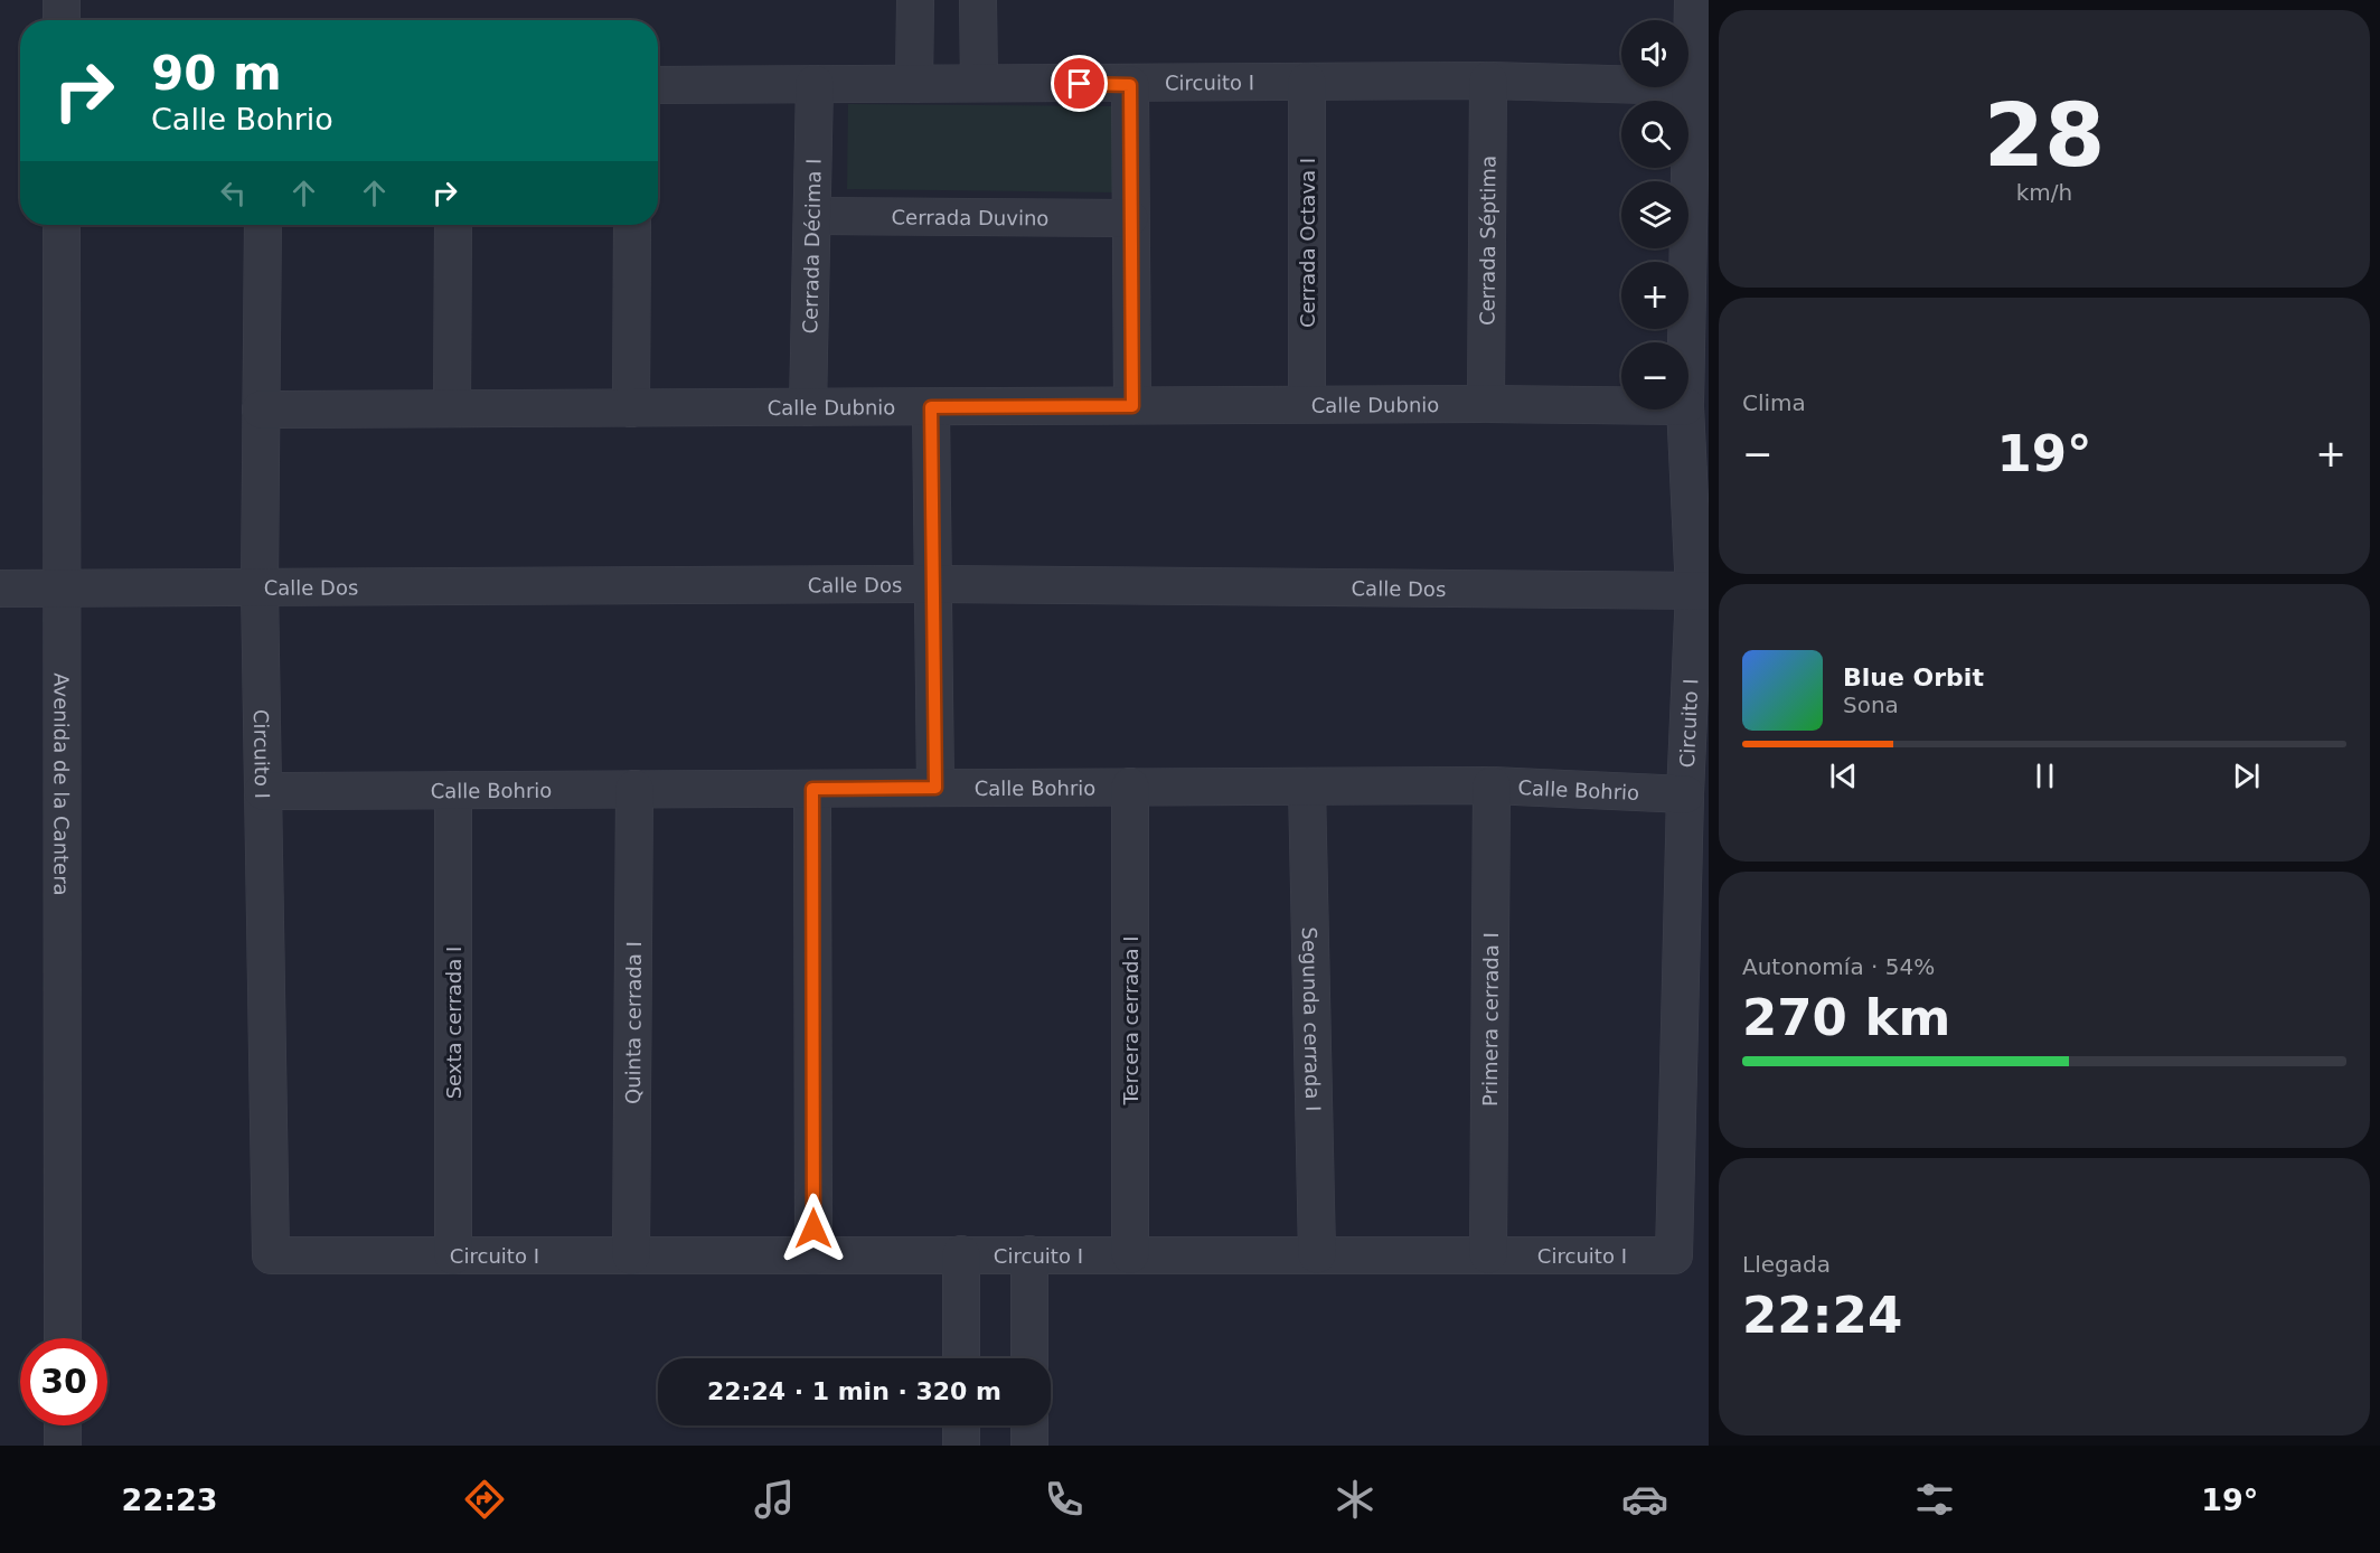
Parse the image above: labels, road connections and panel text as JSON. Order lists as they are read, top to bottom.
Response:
{
  "streets": {
    "street": [
      "Circuito I",
      "Cerrada Duvino",
      "Cerrada Séptima",
      "Cerrada Octava I",
      "Cerrada Décima I",
      "Calle Dubnio",
      "Calle Dos",
      "Avenida de la Cantera",
      "Calle Bohrio",
      "Primera cerrada I",
      "Tercera cerrada I",
      "Segunda cerrada I",
      "Quinta cerrada I",
      "Sexta cerrada I"
    ]
  },
  "crossings": [
    ["Circuito I", "Cerrada Séptima"],
    ["Circuito I", "Cerrada Octava I"],
    ["Circuito I", "Cerrada Décima I"],
    ["Circuito I", "Calle Dubnio"],
    ["Circuito I", "Calle Dos"],
    ["Circuito I", "Calle Bohrio"],
    ["Circuito I", "Primera cerrada I"],
    ["Circuito I", "Tercera cerrada I"],
    ["Circuito I", "Segunda cerrada I"],
    ["Circuito I", "Quinta cerrada I"],
    ["Circuito I", "Sexta cerrada I"],
    ["Cerrada Duvino", "Cerrada Décima I"],
    ["Cerrada Séptima", "Calle Dubnio"],
    ["Cerrada Octava I", "Calle Dubnio"],
    ["Cerrada Décima I", "Calle Dubnio"],
    ["Calle Dos", "Avenida de la Cantera"],
    ["Calle Bohrio", "Primera cerrada I"],
    ["Calle Bohrio", "Tercera cerrada I"],
    ["Calle Bohrio", "Segunda cerrada I"],
    ["Calle Bohrio", "Quinta cerrada I"],
    ["Calle Bohrio", "Sexta cerrada I"]
  ],
  "page": {
    "tile": [
      ["28", "km/h"],
      "Clima",
      ["Autonomía · 54%", "270 km"],
      ["Llegada", "22:24"]
    ],
    "map_buttons": ["+", "−"],
    "turn": ["90 m", "Calle Bohrio"],
    "heat": ["−", "19°", "+"],
    "song": ["Blue Orbit", "Sona"],
    "limit": "30",
    "trip": "22:24 · 1 min · 320 m",
    "tabs": ["22:23", "19°"]
  }
}
